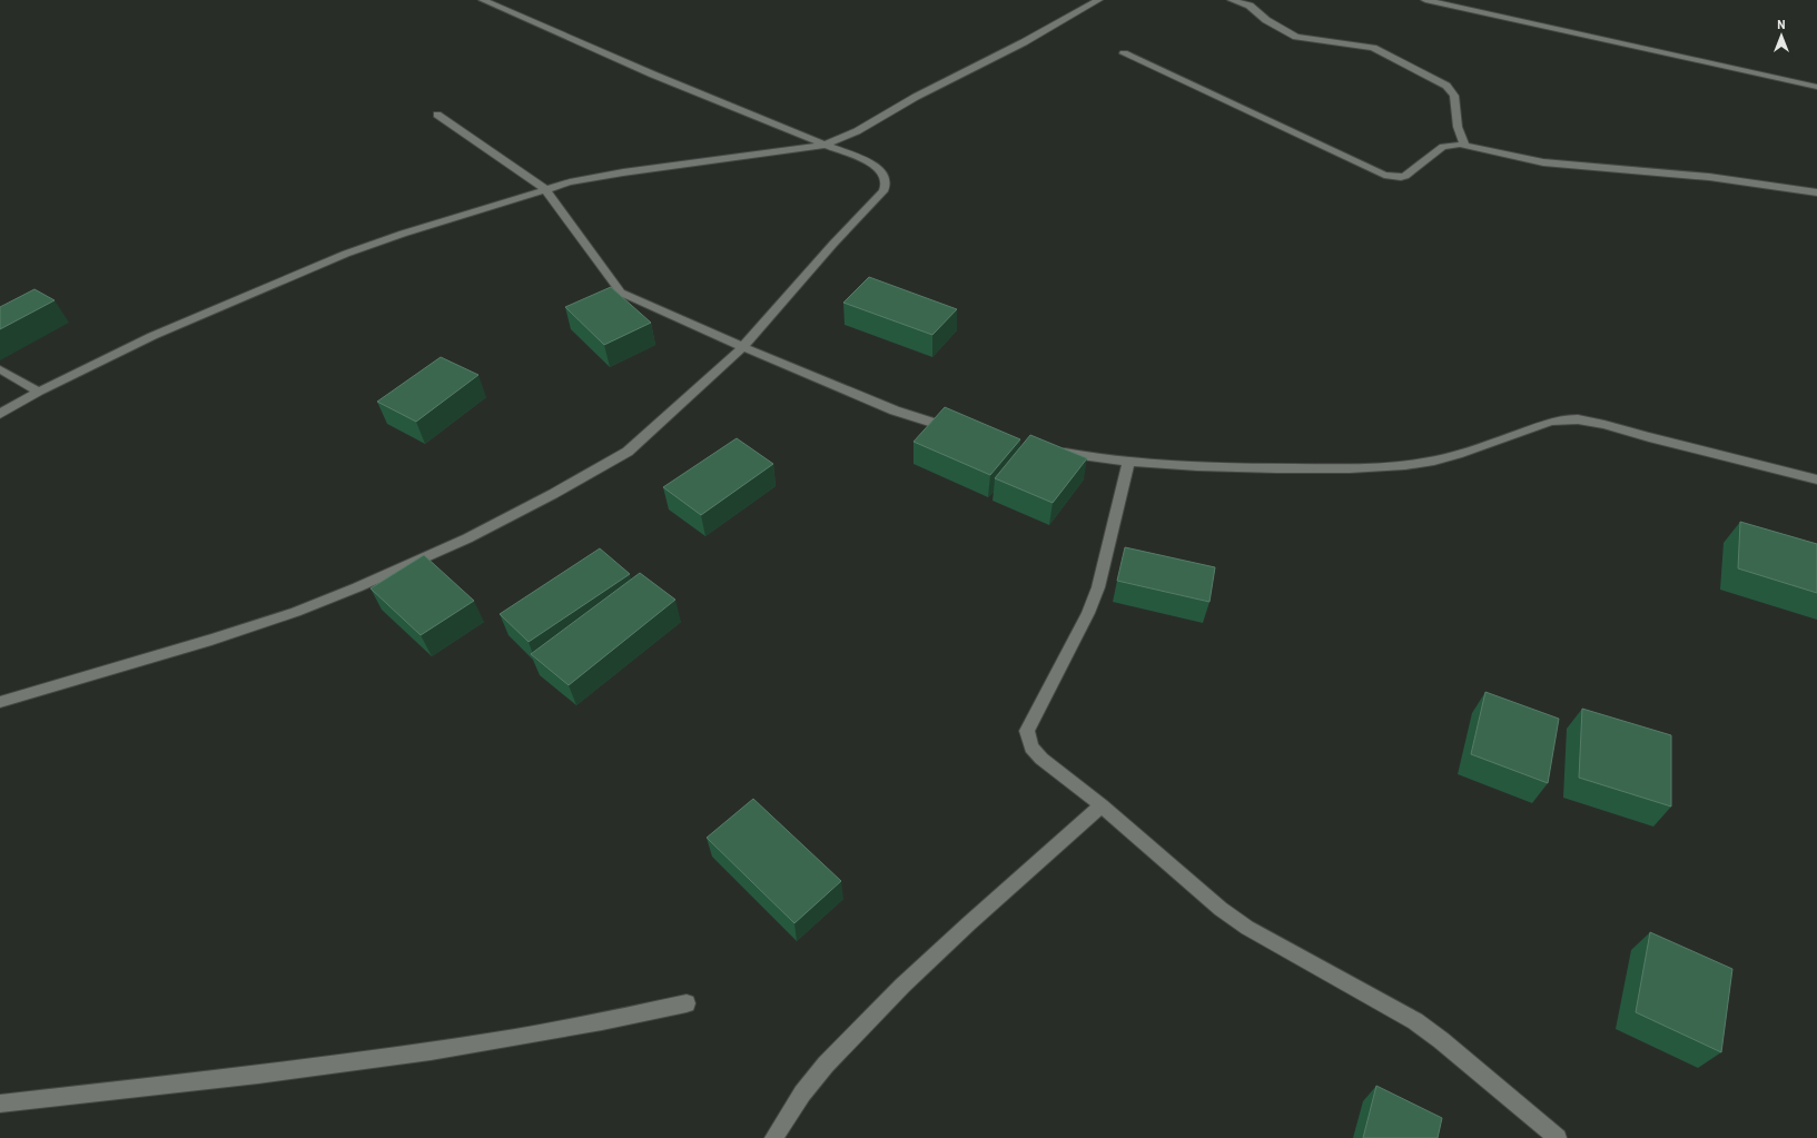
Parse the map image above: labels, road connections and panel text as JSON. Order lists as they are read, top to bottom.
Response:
{
  "north": "top"
}
